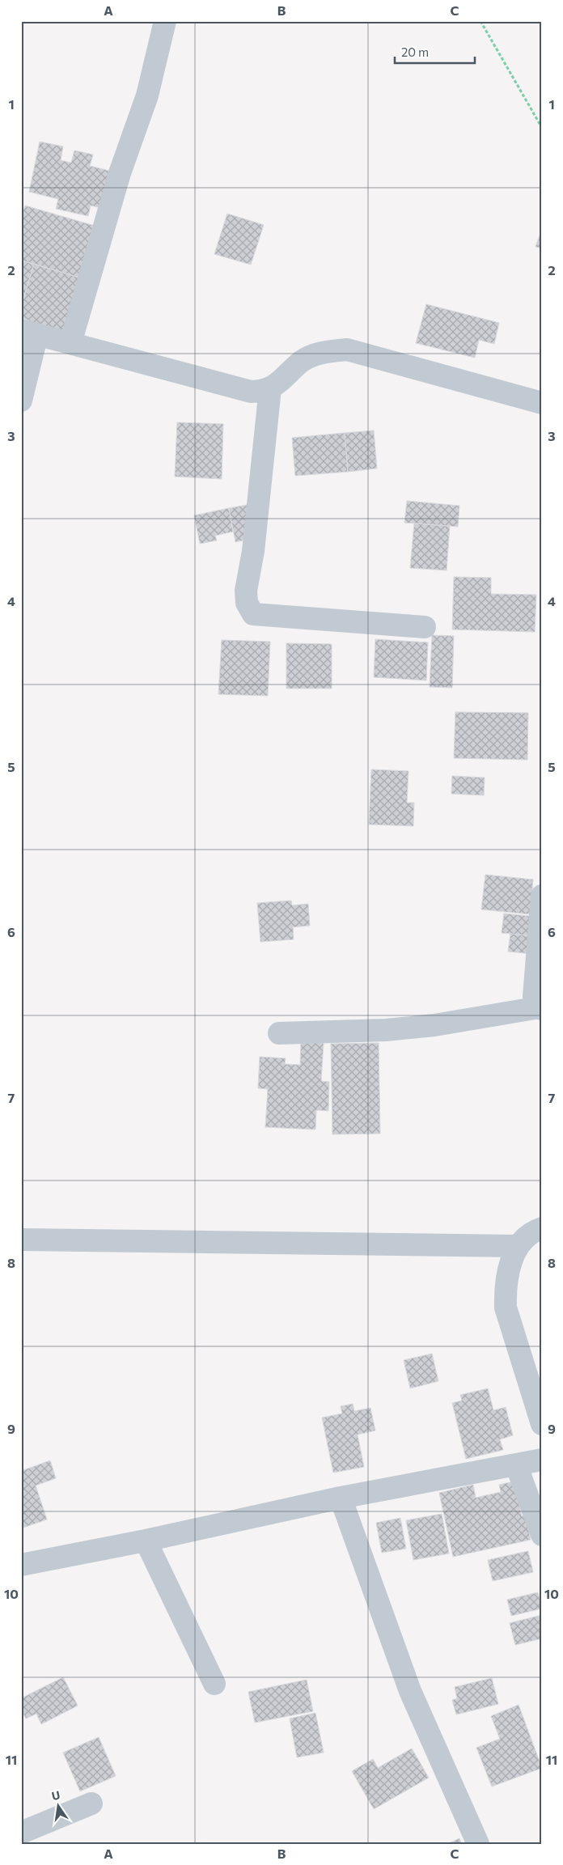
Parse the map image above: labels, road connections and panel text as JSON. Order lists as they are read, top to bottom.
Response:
{
  "scale_bar": "20 m",
  "north": "top",
  "grid": {
    "columns": ["A", "B", "C"],
    "rows": [
      "1",
      "2",
      "3",
      "4",
      "5",
      "6",
      "7",
      "8",
      "9",
      "10",
      "11"
    ]
  }
}
